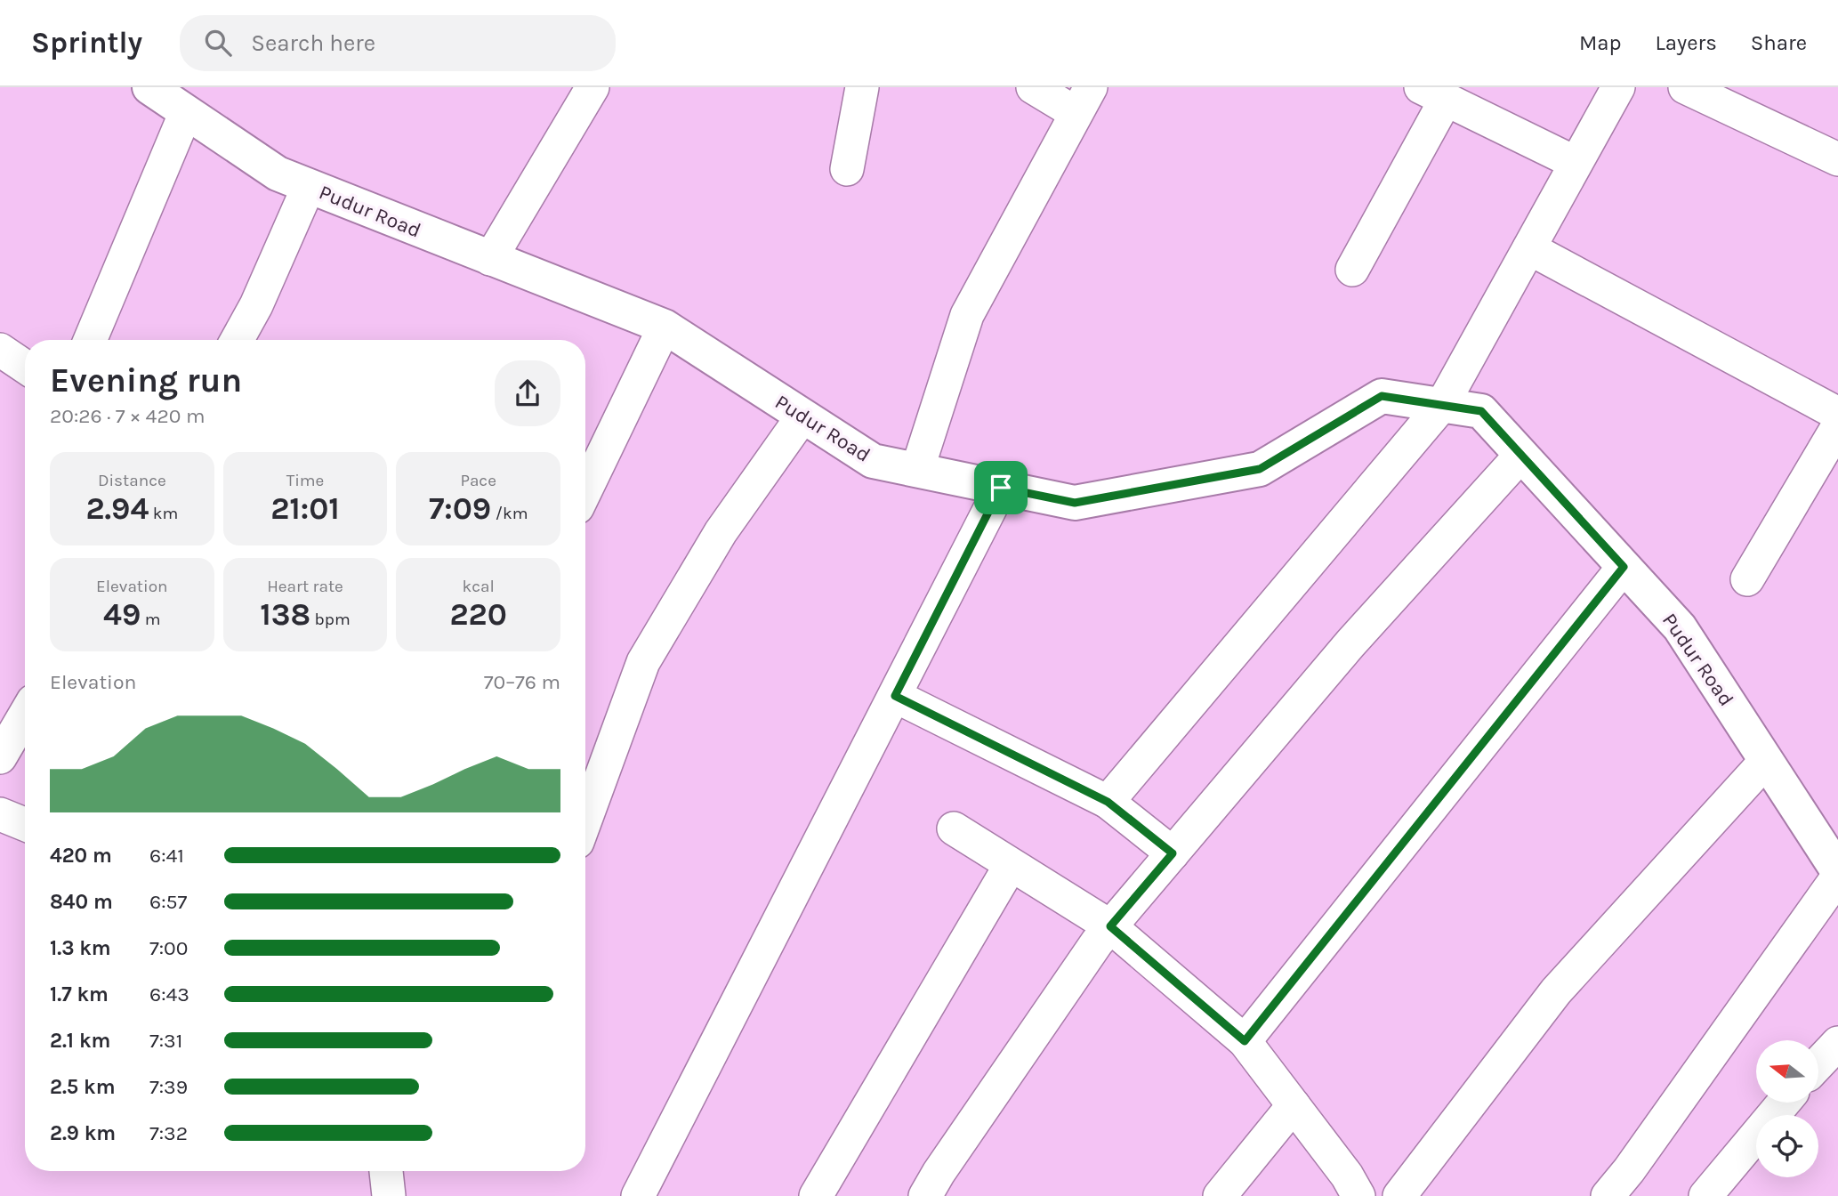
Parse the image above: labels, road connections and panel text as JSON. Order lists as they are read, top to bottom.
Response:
{
  "streets": {
    "street": ["Pudur Road"]
  },
  "north": "left",
  "page": {
    "header": "Sprintly",
    "search": "Search here",
    "nav": ["Map", "Layers", "Share"],
    "heading": ["Evening run", "20:26 · 7 × 420 m"],
    "stats": [
      ["Distance", "2.94 km"],
      ["Time", "21:01"],
      ["Pace", "7:09 /km"],
      ["Elevation", "49 m"],
      ["Heart rate", "138 bpm"],
      ["kcal", "220"]
    ],
    "chart": ["Elevation", "70–76 m"],
    "list": [
      {
        "name": "420 m",
        "note": "6:41"
      },
      {
        "name": "840 m",
        "note": "6:57"
      },
      {
        "name": "1.3 km",
        "note": "7:00"
      },
      {
        "name": "1.7 km",
        "note": "6:43"
      },
      {
        "name": "2.1 km",
        "note": "7:31"
      },
      {
        "name": "2.5 km",
        "note": "7:39"
      },
      {
        "name": "2.9 km",
        "note": "7:32"
      }
    ]
  }
}
